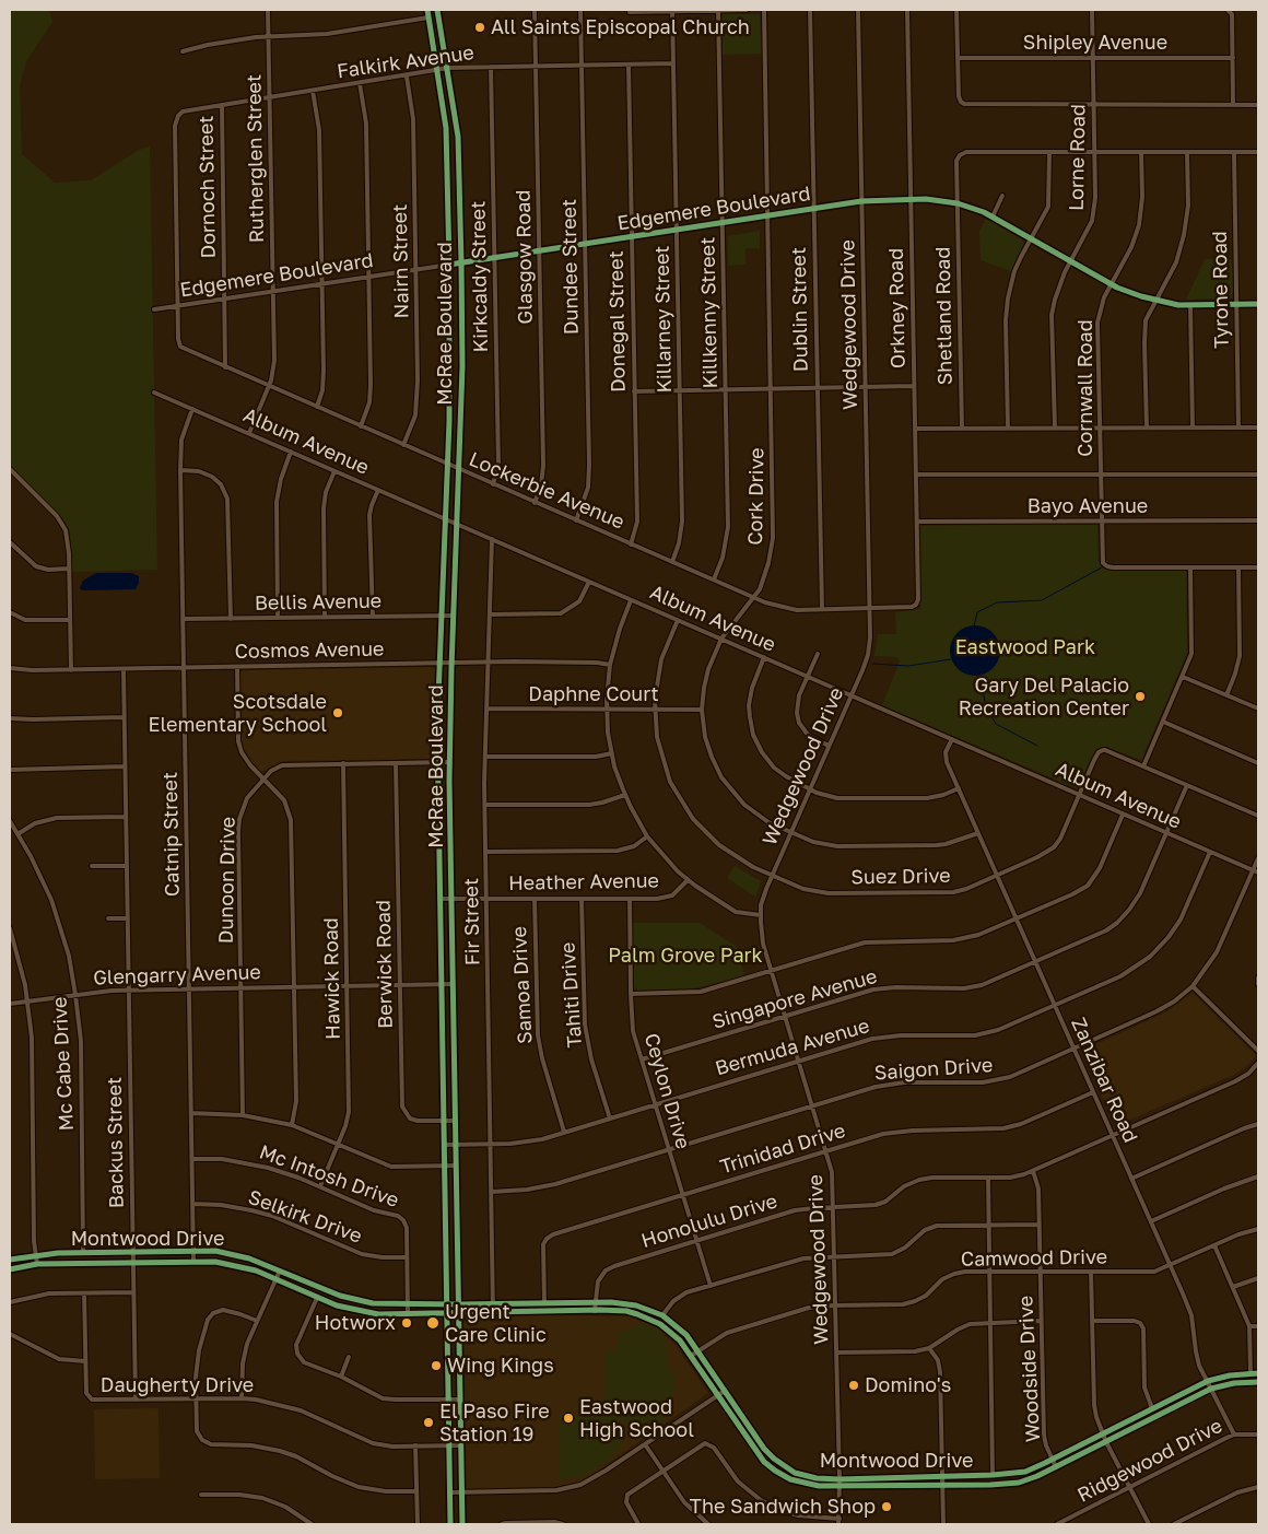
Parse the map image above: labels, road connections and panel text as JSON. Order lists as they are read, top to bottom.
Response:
{
  "streets": {
    "main road": ["Edgemere Boulevard", "McRae Boulevard", "Montwood Drive"],
    "street": [
      "Shipley Avenue",
      "Falkirk Avenue",
      "Lorne Road",
      "Rutherglen Street",
      "Dornoch Street",
      "Glasgow Road",
      "Nairn Street",
      "Dundee Street",
      "Kirkcaldy Street",
      "Tyrone Road",
      "Orkney Road",
      "Dublin Street",
      "Killkenny Street",
      "Shetland Road",
      "Killarney Street",
      "Donegal Street",
      "Wedgewood Drive",
      "Cornwall Road",
      "Album Avenue",
      "Lockerbie Avenue",
      "Cork Drive",
      "Bayo Avenue",
      "Bellis Avenue",
      "Cosmos Avenue",
      "Daphne Court",
      "Catnip Street",
      "Suez Drive",
      "Dunoon Drive",
      "Heather Avenue",
      "Fir Street",
      "Berwick Road",
      "Glengarry Avenue",
      "Hawick Road",
      "Samoa Drive",
      "Tahiti Drive",
      "Singapore Avenue",
      "Bermuda Avenue",
      "Mc Cabe Drive",
      "Saigon Drive",
      "Zanzibar Road",
      "Ceylon Drive",
      "Backus Street",
      "Trinidad Drive",
      "Mc Intosh Drive",
      "Selkirk Drive",
      "Honolulu Drive",
      "Camwood Drive",
      "Woodside Drive",
      "Daugherty Drive",
      "Ridgewood Drive"
    ]
  },
  "crossings": [
    ["Shipley Avenue", "Lorne Road"],
    ["Falkirk Avenue", "Rutherglen Street"],
    ["Falkirk Avenue", "Dornoch Street"],
    ["Falkirk Avenue", "Edgemere Boulevard"],
    ["Falkirk Avenue", "Glasgow Road"],
    ["Falkirk Avenue", "Nairn Street"],
    ["Falkirk Avenue", "Dundee Street"],
    ["Falkirk Avenue", "Kirkcaldy Street"],
    ["Falkirk Avenue", "Killarney Street"],
    ["Falkirk Avenue", "Donegal Street"],
    ["Falkirk Avenue", "McRae Boulevard"],
    ["Falkirk Avenue", "Lockerbie Avenue"],
    ["Lorne Road", "Edgemere Boulevard"],
    ["Lorne Road", "Shetland Road"],
    ["Rutherglen Street", "Edgemere Boulevard"],
    ["Rutherglen Street", "Album Avenue"],
    ["Rutherglen Street", "Lockerbie Avenue"],
    ["Dornoch Street", "Edgemere Boulevard"],
    ["Dornoch Street", "Lockerbie Avenue"],
    ["Edgemere Boulevard", "Glasgow Road"],
    ["Edgemere Boulevard", "Nairn Street"],
    ["Edgemere Boulevard", "Dundee Street"],
    ["Edgemere Boulevard", "Kirkcaldy Street"],
    ["Edgemere Boulevard", "Tyrone Road"],
    ["Edgemere Boulevard", "Orkney Road"],
    ["Edgemere Boulevard", "Dublin Street"],
    ["Edgemere Boulevard", "Killkenny Street"],
    ["Edgemere Boulevard", "Shetland Road"],
    ["Edgemere Boulevard", "Killarney Street"],
    ["Edgemere Boulevard", "Donegal Street"],
    ["Edgemere Boulevard", "McRae Boulevard"],
    ["Edgemere Boulevard", "Wedgewood Drive"],
    ["Edgemere Boulevard", "Cornwall Road"],
    ["Edgemere Boulevard", "Lockerbie Avenue"],
    ["Edgemere Boulevard", "Cork Drive"],
    ["Glasgow Road", "Lockerbie Avenue"],
    ["Nairn Street", "Lockerbie Avenue"],
    ["Dundee Street", "Lockerbie Avenue"],
    ["Kirkcaldy Street", "Lockerbie Avenue"],
    ["Tyrone Road", "Shetland Road"],
    ["Orkney Road", "Lockerbie Avenue"],
    ["Orkney Road", "Bayo Avenue"],
    ["Dublin Street", "Lockerbie Avenue"],
    ["Killkenny Street", "Lockerbie Avenue"],
    ["Shetland Road", "Cornwall Road"],
    ["Killarney Street", "Lockerbie Avenue"],
    ["Donegal Street", "Lockerbie Avenue"],
    ["McRae Boulevard", "Album Avenue"],
    ["McRae Boulevard", "Lockerbie Avenue"],
    ["McRae Boulevard", "Bellis Avenue"],
    ["McRae Boulevard", "Cosmos Avenue"],
    ["McRae Boulevard", "Dunoon Drive"],
    ["McRae Boulevard", "Heather Avenue"],
    ["McRae Boulevard", "Berwick Road"],
    ["McRae Boulevard", "Glengarry Avenue"],
    ["McRae Boulevard", "Bermuda Avenue"],
    ["McRae Boulevard", "Montwood Drive"],
    ["McRae Boulevard", "Daugherty Drive"],
    ["Wedgewood Drive", "Album Avenue"],
    ["Wedgewood Drive", "Lockerbie Avenue"],
    ["Wedgewood Drive", "Cork Drive"],
    ["Wedgewood Drive", "Suez Drive"],
    ["Wedgewood Drive", "Singapore Avenue"],
    ["Wedgewood Drive", "Bermuda Avenue"],
    ["Wedgewood Drive", "Saigon Drive"],
    ["Wedgewood Drive", "Trinidad Drive"],
    ["Wedgewood Drive", "Honolulu Drive"],
    ["Wedgewood Drive", "Montwood Drive"],
    ["Wedgewood Drive", "Camwood Drive"],
    ["Cornwall Road", "Bayo Avenue"],
    ["Album Avenue", "Cork Drive"],
    ["Album Avenue", "Catnip Street"],
    ["Album Avenue", "Suez Drive"],
    ["Album Avenue", "Fir Street"],
    ["Album Avenue", "Singapore Avenue"],
    ["Album Avenue", "Bermuda Avenue"],
    ["Album Avenue", "Saigon Drive"],
    ["Album Avenue", "Zanzibar Road"],
    ["Lockerbie Avenue", "Cork Drive"],
    ["Cork Drive", "Daphne Court"],
    ["Cork Drive", "Zanzibar Road"],
    ["Bellis Avenue", "Catnip Street"],
    ["Cosmos Avenue", "Catnip Street"],
    ["Cosmos Avenue", "Fir Street"],
    ["Cosmos Avenue", "Backus Street"],
    ["Daphne Court", "Suez Drive"],
    ["Daphne Court", "Fir Street"],
    ["Catnip Street", "Glengarry Avenue"],
    ["Catnip Street", "Mc Intosh Drive"],
    ["Catnip Street", "Selkirk Drive"],
    ["Catnip Street", "Montwood Drive"],
    ["Suez Drive", "Singapore Avenue"],
    ["Suez Drive", "Zanzibar Road"],
    ["Dunoon Drive", "Berwick Road"],
    ["Dunoon Drive", "Glengarry Avenue"],
    ["Dunoon Drive", "Hawick Road"],
    ["Heather Avenue", "Fir Street"],
    ["Heather Avenue", "Samoa Drive"],
    ["Heather Avenue", "Tahiti Drive"],
    ["Heather Avenue", "Ceylon Drive"],
    ["Fir Street", "Bermuda Avenue"],
    ["Fir Street", "Saigon Drive"],
    ["Fir Street", "Montwood Drive"],
    ["Berwick Road", "Glengarry Avenue"],
    ["Glengarry Avenue", "Hawick Road"],
    ["Glengarry Avenue", "Mc Cabe Drive"],
    ["Glengarry Avenue", "Backus Street"],
    ["Hawick Road", "Mc Intosh Drive"],
    ["Samoa Drive", "Bermuda Avenue"],
    ["Tahiti Drive", "Bermuda Avenue"],
    ["Singapore Avenue", "Zanzibar Road"],
    ["Singapore Avenue", "Ceylon Drive"],
    ["Bermuda Avenue", "Zanzibar Road"],
    ["Bermuda Avenue", "Ceylon Drive"],
    ["Mc Cabe Drive", "Montwood Drive"],
    ["Saigon Drive", "Zanzibar Road"],
    ["Saigon Drive", "Ceylon Drive"],
    ["Zanzibar Road", "Trinidad Drive"],
    ["Zanzibar Road", "Honolulu Drive"],
    ["Zanzibar Road", "Montwood Drive"],
    ["Zanzibar Road", "Camwood Drive"],
    ["Zanzibar Road", "Ridgewood Drive"],
    ["Ceylon Drive", "Trinidad Drive"],
    ["Ceylon Drive", "Honolulu Drive"],
    ["Backus Street", "Montwood Drive"],
    ["Backus Street", "Daugherty Drive"],
    ["Trinidad Drive", "Montwood Drive"],
    ["Mc Intosh Drive", "Selkirk Drive"],
    ["Mc Intosh Drive", "Montwood Drive"],
    ["Honolulu Drive", "Montwood Drive"],
    ["Honolulu Drive", "Woodside Drive"],
    ["Montwood Drive", "Camwood Drive"],
    ["Montwood Drive", "Woodside Drive"],
    ["Camwood Drive", "Woodside Drive"]
  ],
  "parks": ["Eastwood Park", "Palm Grove Park"],
  "places": [
    "All Saints Episcopal Church",
    "Gary Del Palacio Recreation Center",
    "Scotsdale Elementary School",
    "Hotworx",
    "Urgent Care Clinic",
    "Wing Kings",
    "Domino's",
    "Eastwood High School",
    "El Paso Fire Station 19",
    "The Sandwich Shop"
  ]
}
